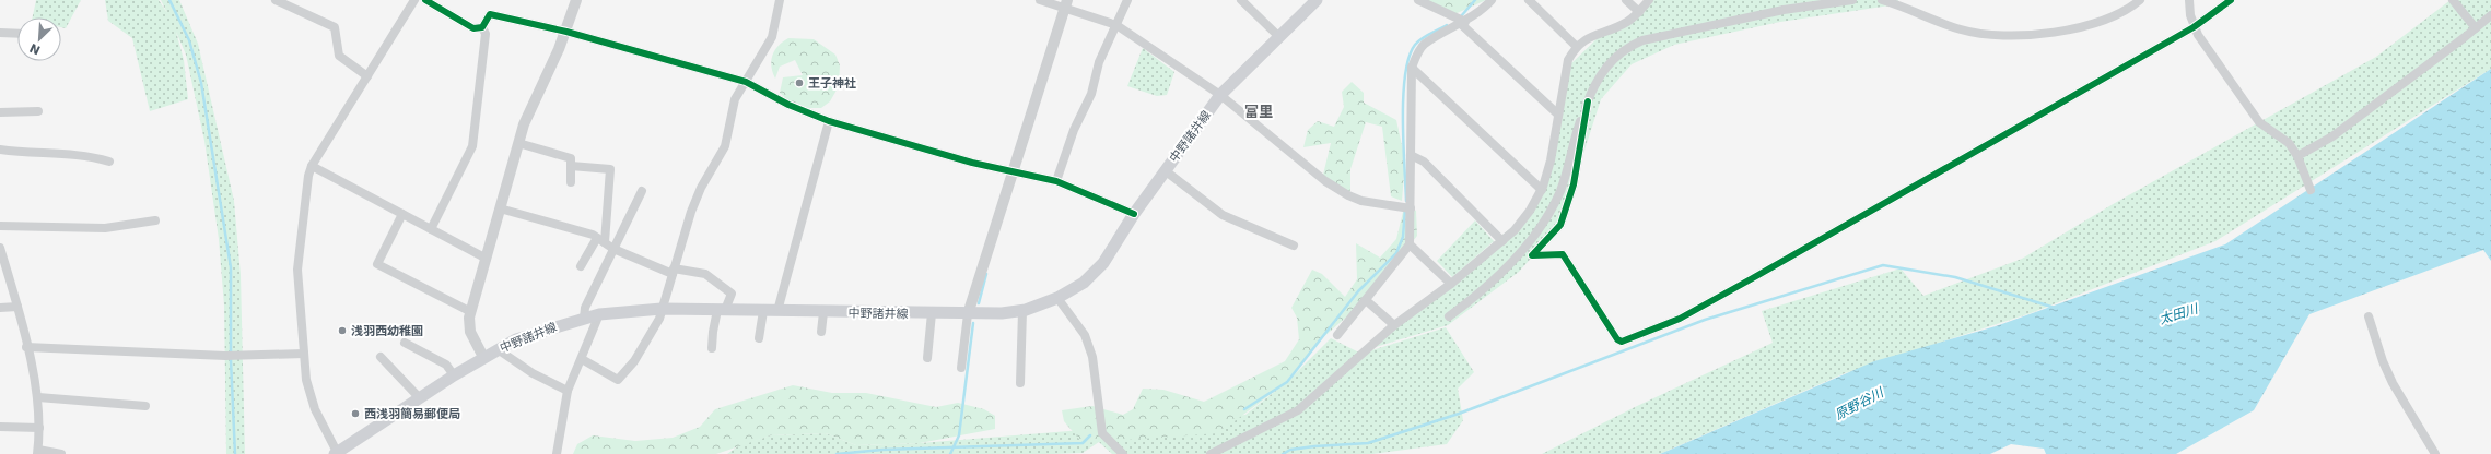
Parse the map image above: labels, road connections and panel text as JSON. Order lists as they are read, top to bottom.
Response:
{
  "streets": {
    "main road": ["中野諸井線"]
  },
  "districts": ["富里"],
  "water": ["太田川", "原野谷川"],
  "places": ["王子神社", "浅羽西幼稚園", "西浅羽簡易郵便局"],
  "north": "bottom left"
}
